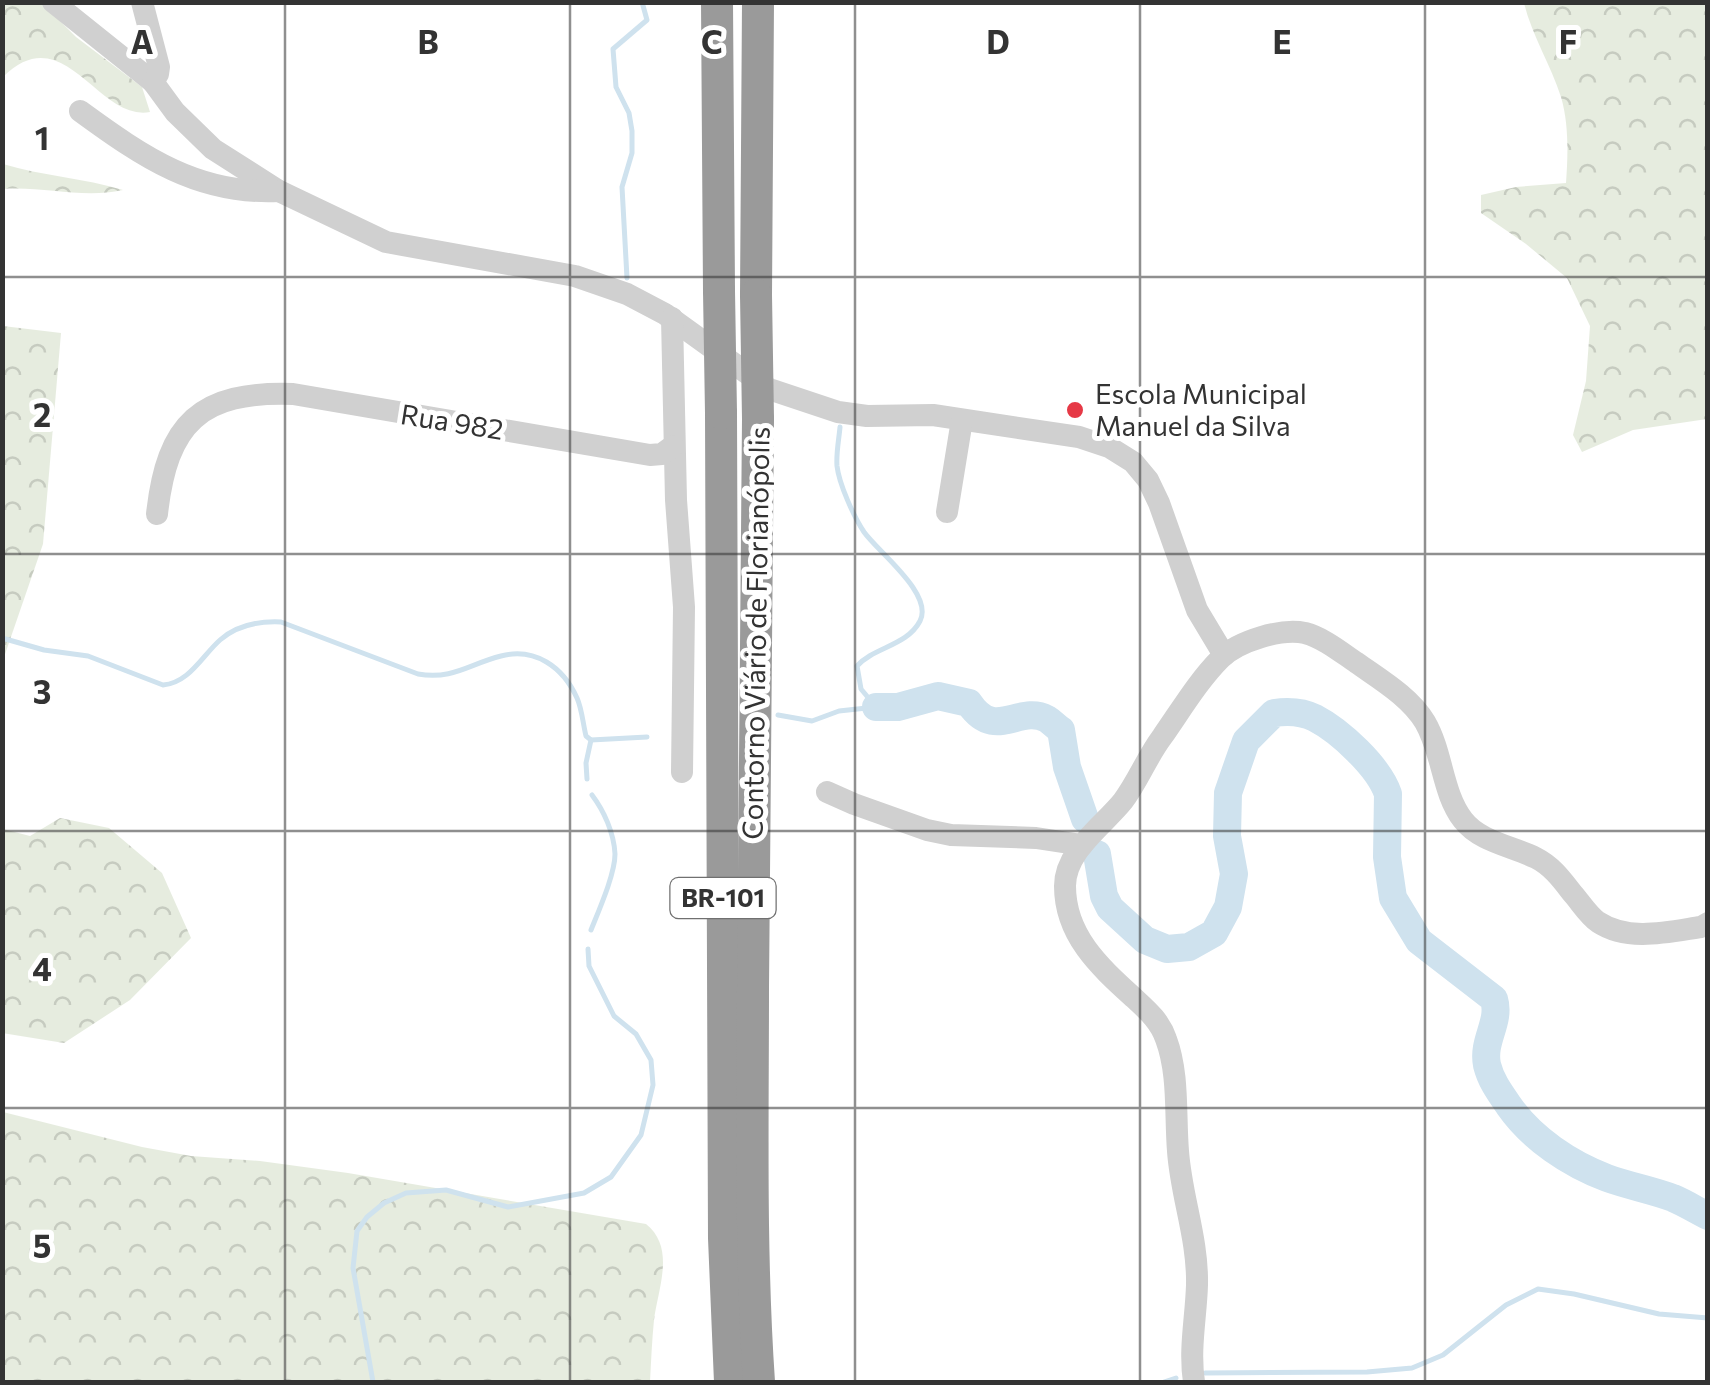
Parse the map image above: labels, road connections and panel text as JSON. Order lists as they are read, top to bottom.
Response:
{
  "streets": {
    "highway": ["Contorno Viário de Florianópolis", "BR-101"],
    "street": ["Rua 982"]
  },
  "places": ["Escola Municipal Manuel da Silva"],
  "grid": {
    "columns": [
      "A",
      "B",
      "C",
      "D",
      "E",
      "F"
    ],
    "rows": [
      "1",
      "2",
      "3",
      "4",
      "5"
    ]
  }
}
